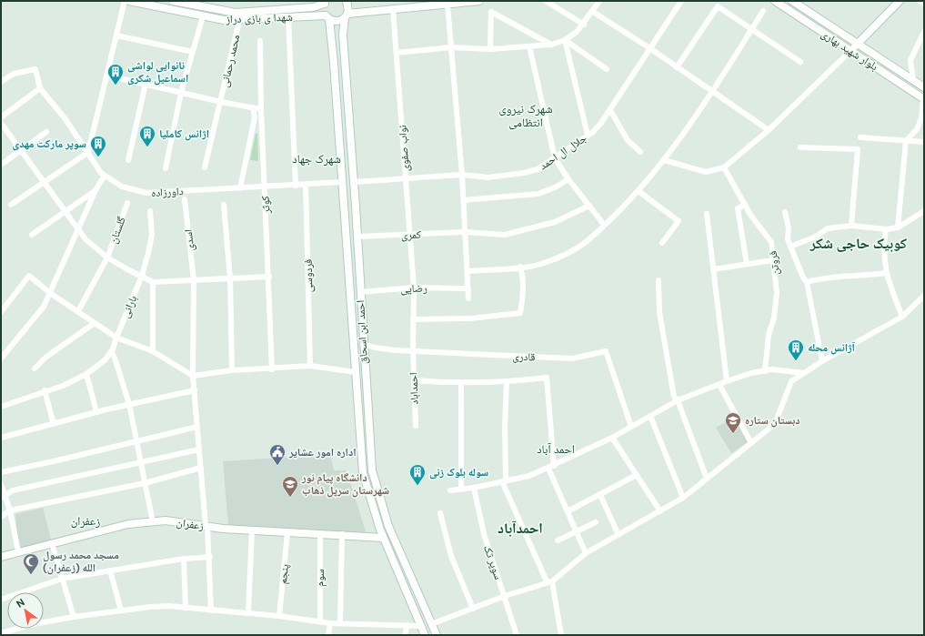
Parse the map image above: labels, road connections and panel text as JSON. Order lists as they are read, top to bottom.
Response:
{
  "streets": {
    "main road": [
      "شهدا ی بازی دراز",
      "بلوار شهید بهاری",
      "احمد ابن اسحاق",
      "زعفران"
    ],
    "street": [
      "محمد رحمانی",
      "نواب صفوی",
      "جلال ال احمد",
      "داورزاده",
      "کوثر",
      "گلستان",
      "کمری",
      "اسدی",
      "فروتن",
      "فردوسی",
      "رضایی",
      "بارانی",
      "قادری",
      "احمداباد",
      "سوپر تک",
      "پنجم",
      "سوم"
    ]
  },
  "crossings": [
    ["شهدا ی بازی دراز", "محمد رحمانی"],
    ["شهدا ی بازی دراز", "نواب صفوی"],
    ["شهدا ی بازی دراز", "احمد ابن اسحاق"],
    ["نواب صفوی", "جلال ال احمد"],
    ["نواب صفوی", "کمری"],
    ["نواب صفوی", "رضایی"],
    ["نواب صفوی", "احمداباد"],
    ["جلال ال احمد", "احمد ابن اسحاق"],
    ["داورزاده", "کوثر"],
    ["داورزاده", "فردوسی"],
    ["داورزاده", "احمد ابن اسحاق"],
    ["کمری", "احمد ابن اسحاق"],
    ["اسدی", "زعفران"],
    ["رضایی", "احمد ابن اسحاق"],
    ["احمد ابن اسحاق", "قادری"],
    ["احمد ابن اسحاق", "زعفران"],
    ["قادری", "احمداباد"],
    ["زعفران", "پنجم"],
    ["زعفران", "سوم"]
  ],
  "districts": [
    "شهرک نیروی انتظامی",
    "شهرک جهاد",
    "کوبیک حاجی شکر",
    "احمد آباد",
    "زعفران",
    "احمدآباد"
  ],
  "places": {
    "building": [
      "نانوایی لواشی اسماعیل شکری",
      "اژانس کاملیا",
      "سوپر مارکت مهدی",
      "آژانس محله",
      "سوله بلوک زنی"
    ],
    "school or university": ["دبستان ستاره", "دانشگاه پیام نور شهرستان سرپل ذهاب"],
    "public building": ["اداره امور عشایر"],
    "mosque": ["مسجد محمد رسول الله (زعفران)"]
  },
  "north": "top left"
}
